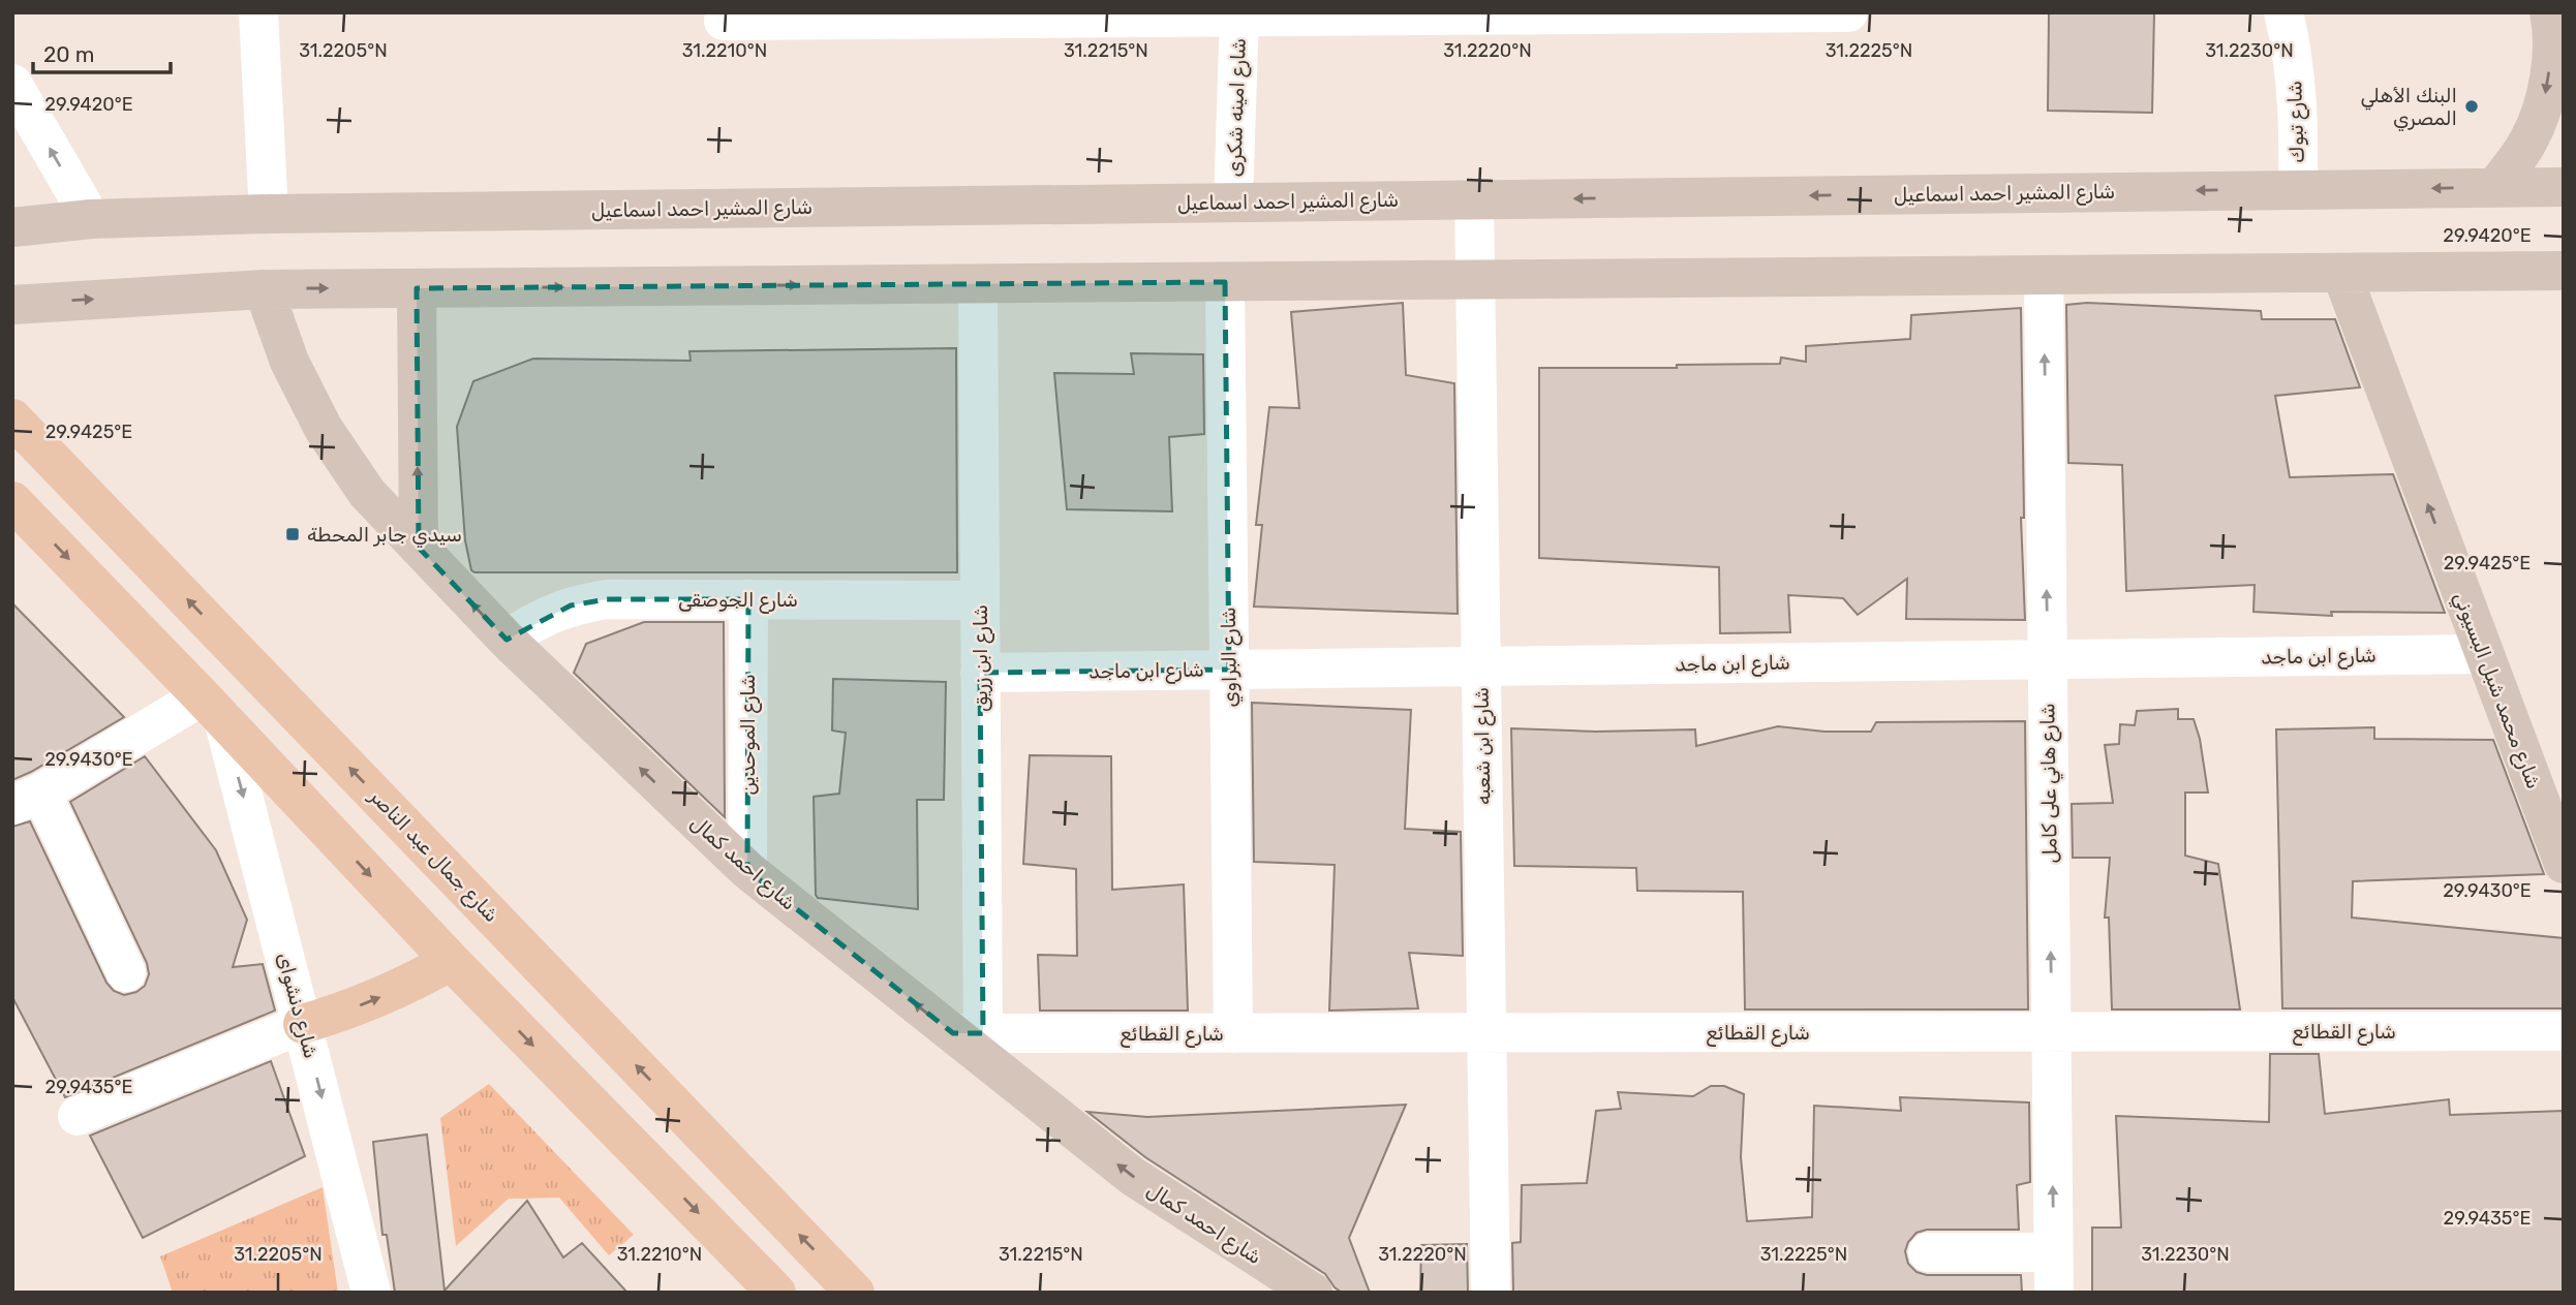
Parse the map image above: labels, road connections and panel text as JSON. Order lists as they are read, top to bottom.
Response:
{
  "streets": {
    "main road": [
      "شارع المشير احمد اسماعيل",
      "شارع محمد شبل البسيوني",
      "شارع جمال عبد الناصر",
      "شارع احمد كمال"
    ],
    "street": [
      "شارع امينه شكرى",
      "شارع تبوك",
      "شارع الجوصقى",
      "شارع ابن ماجد",
      "شارع البراوي",
      "شارع ابن زريق",
      "شارع الموحدين",
      "شارع ابن شعبه",
      "شارع هاني على كامل",
      "شارع دنشواى",
      "شارع القطائع"
    ]
  },
  "crossings": [
    ["شارع امينه شكرى", "شارع المشير احمد اسماعيل"],
    ["شارع تبوك", "شارع المشير احمد اسماعيل"],
    ["شارع المشير احمد اسماعيل", "شارع ابن شعبه"],
    ["شارع الجوصقى", "شارع ابن زريق"],
    ["شارع الجوصقى", "شارع الموحدين"],
    ["شارع الجوصقى", "شارع احمد كمال"],
    ["شارع ابن ماجد", "شارع البراوي"],
    ["شارع ابن ماجد", "شارع ابن زريق"],
    ["شارع ابن ماجد", "شارع محمد شبل البسيوني"],
    ["شارع ابن ماجد", "شارع ابن شعبه"],
    ["شارع ابن ماجد", "شارع هاني على كامل"],
    ["شارع البراوي", "شارع القطائع"],
    ["شارع ابن زريق", "شارع احمد كمال"],
    ["شارع ابن زريق", "شارع القطائع"],
    ["شارع الموحدين", "شارع احمد كمال"],
    ["شارع ابن شعبه", "شارع القطائع"],
    ["شارع هاني على كامل", "شارع القطائع"],
    ["شارع احمد كمال", "شارع القطائع"]
  ],
  "one_way": ["شارع محمد شبل البسيوني", "شارع هاني على كامل"],
  "places": {
    "other": ["البنك الأهلي المصري"],
    "transit": ["سيدي جابر المحطة"]
  },
  "scale_bar": "20 m",
  "coordinates": [
    "31.2205°N",
    "31.2210°N",
    "31.2215°N",
    "31.2220°N",
    "31.2225°N",
    "31.2230°N",
    "29.9420°E",
    "29.9425°E",
    "29.9430°E",
    "29.9435°E"
  ]
}
